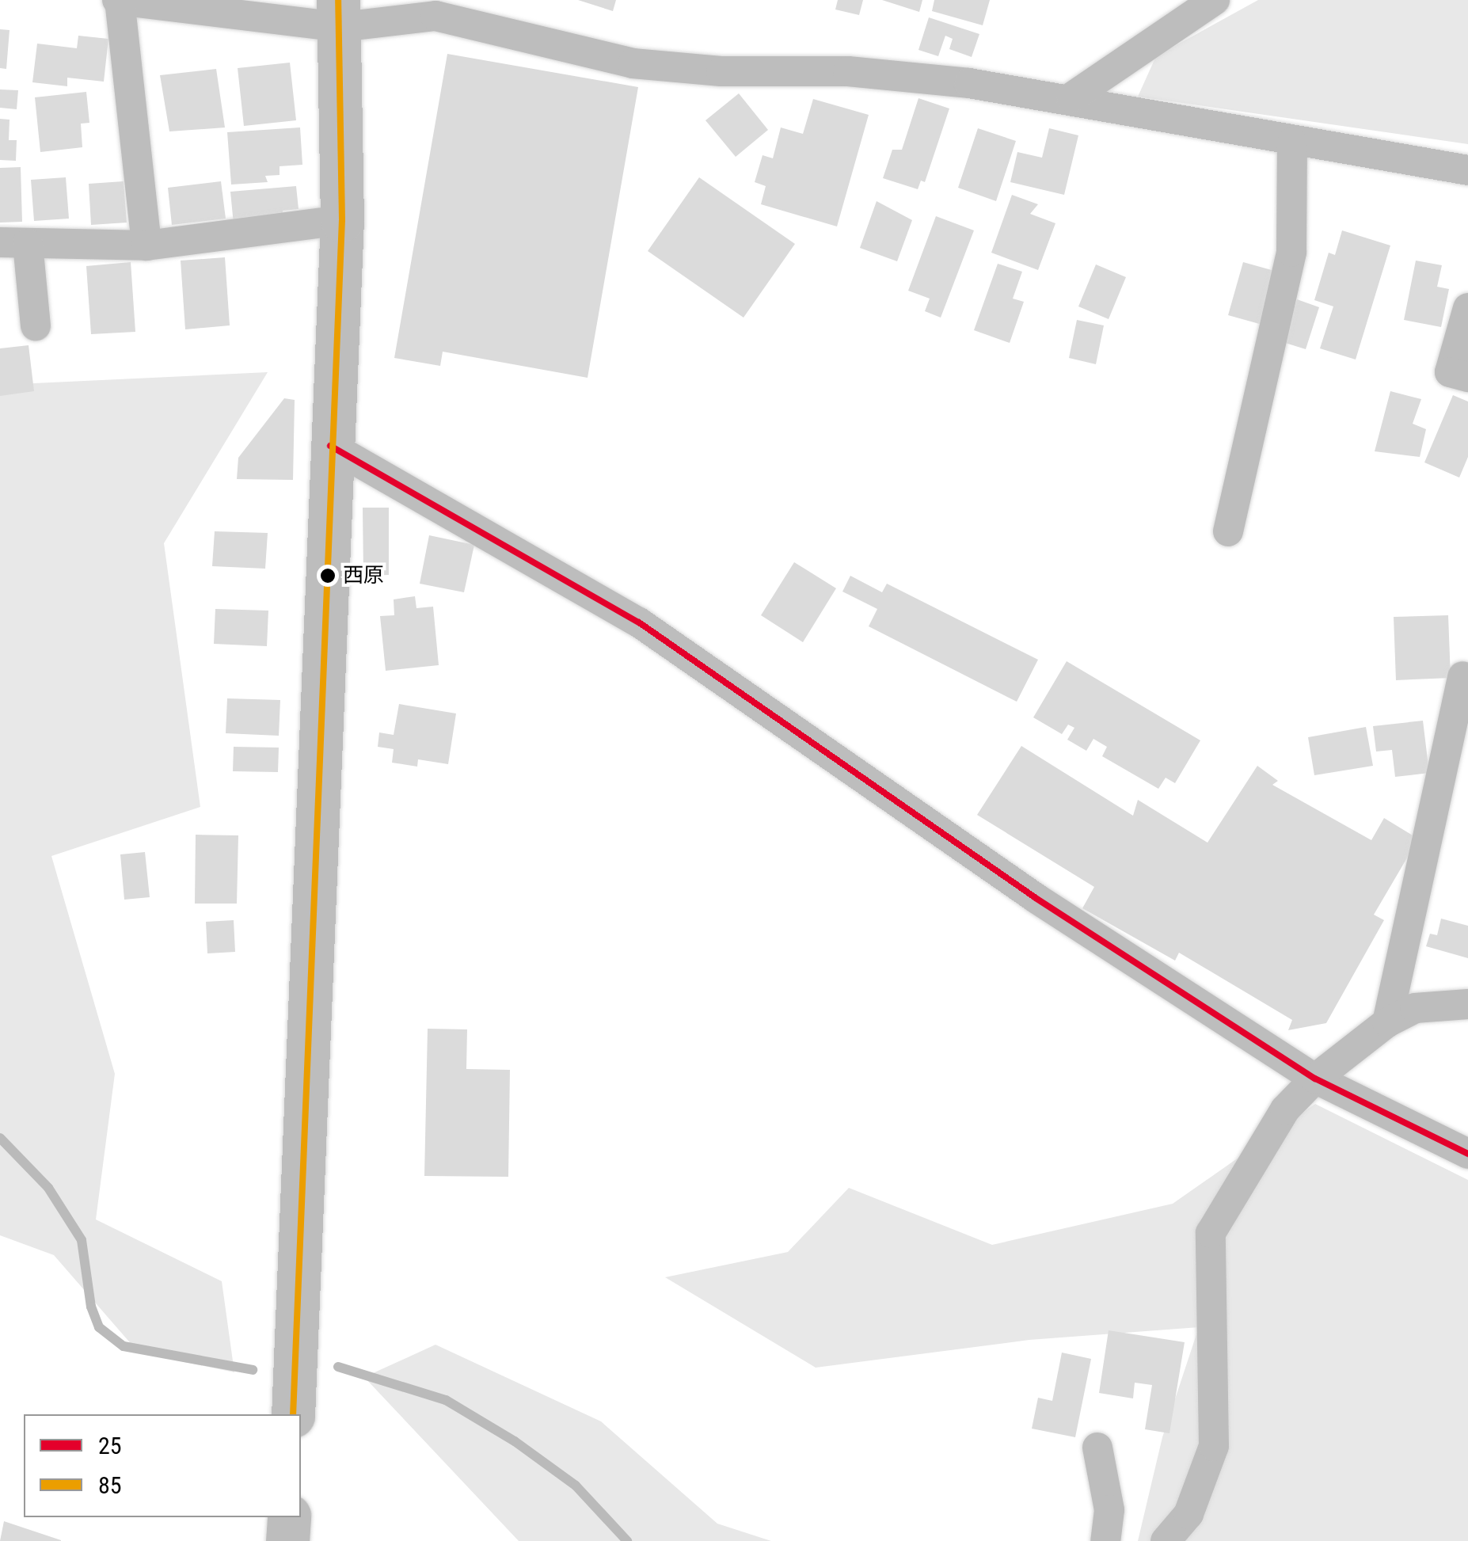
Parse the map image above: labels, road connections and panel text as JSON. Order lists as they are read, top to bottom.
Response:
{
  "places": ["西原"],
  "lines": ["transit line 85", "transit line 25"],
  "legend": ["25", "85"]
}
